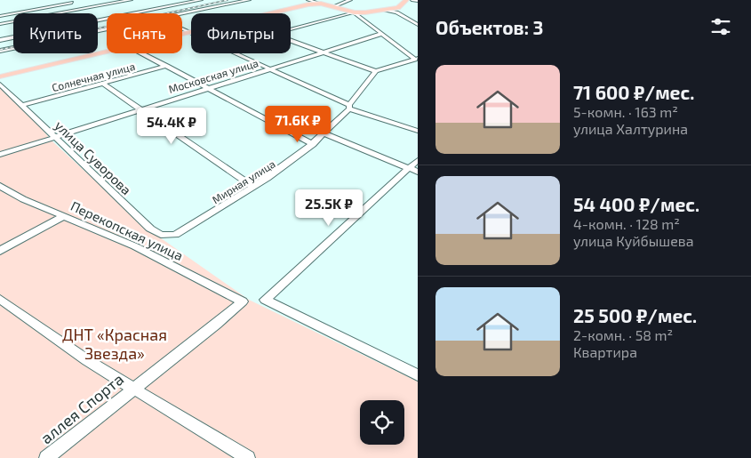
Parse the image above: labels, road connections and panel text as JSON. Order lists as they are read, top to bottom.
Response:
{
  "streets": {
    "street": [
      "Московская улица",
      "Солнечная улица",
      "улица Суворова",
      "Мирная улица",
      "Перекопская улица",
      "аллея Спорта"
    ]
  },
  "crossings": [
    ["Московская улица", "улица Суворова"],
    ["Солнечная улица", "улица Суворова"],
    ["улица Суворова", "Мирная улица"],
    ["Перекопская улица", "аллея Спорта"]
  ],
  "parks": ["ДНТ «Красная Звезда»"],
  "page": {
    "heading": "Объектов: 3",
    "chip": ["Купить", "Снять", "Фильтры"],
    "list": [
      {
        "name": "71 600 ₽/мес.",
        "note": "5-комн. · 163 m² · улица Халтурина"
      },
      {
        "name": "54 400 ₽/мес.",
        "note": "4-комн. · 128 m² · улица Куйбышева"
      },
      {
        "name": "25 500 ₽/мес.",
        "note": "2-комн. · 58 m² · Квартира"
      }
    ],
    "price": ["71.6K ₽", "54.4K ₽", "25.5K ₽"]
  }
}
